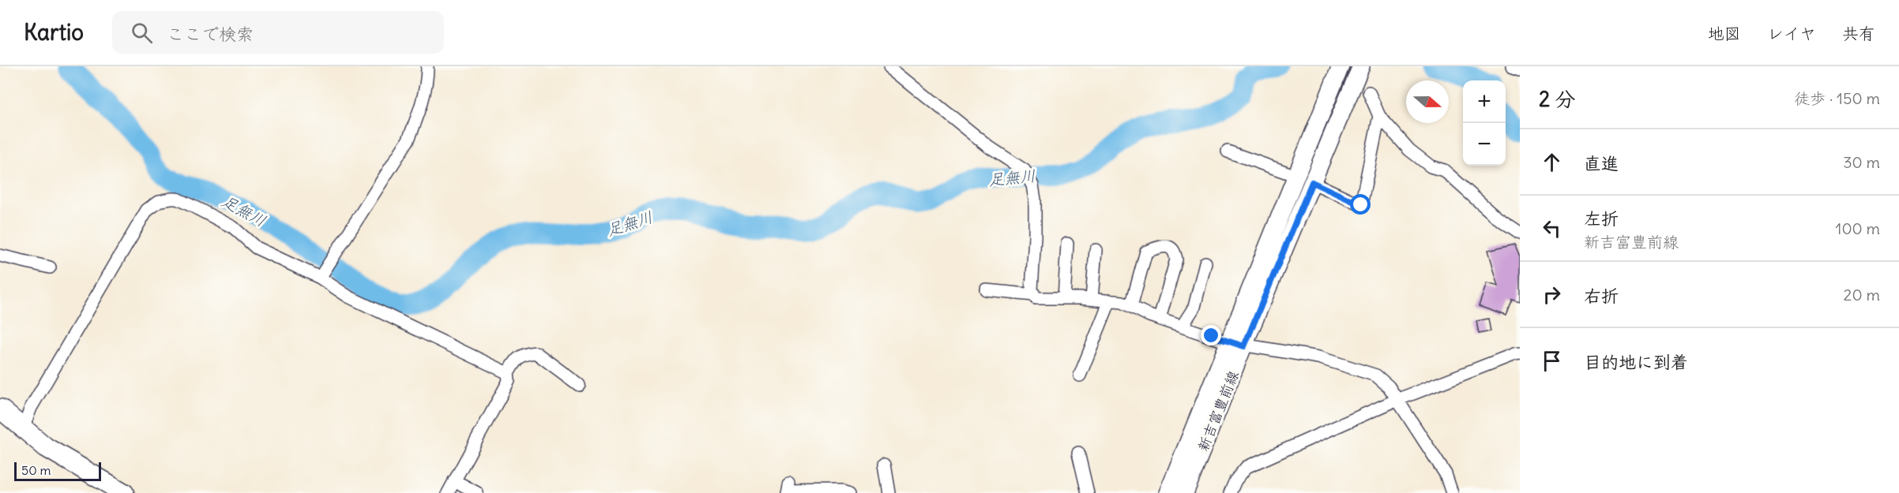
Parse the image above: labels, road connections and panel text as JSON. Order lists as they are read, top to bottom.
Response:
{
  "streets": {
    "main road": ["新吉富豊前線"]
  },
  "water": ["足無川"],
  "scale_bar": "50 m",
  "north": "right",
  "page": {
    "header": "Kartio",
    "search": "ここで検索",
    "nav": ["地図", "レイヤ", "共有"],
    "heading": ["2 分", "徒歩 · 150 m"],
    "map_buttons": ["+", "−"],
    "list": [
      ["直進", "30 m"],
      ["左折", "新吉富豊前線", "100 m"],
      ["右折", "20 m"],
      "目的地に到着"
    ],
    "scale": "50 m"
  }
}
